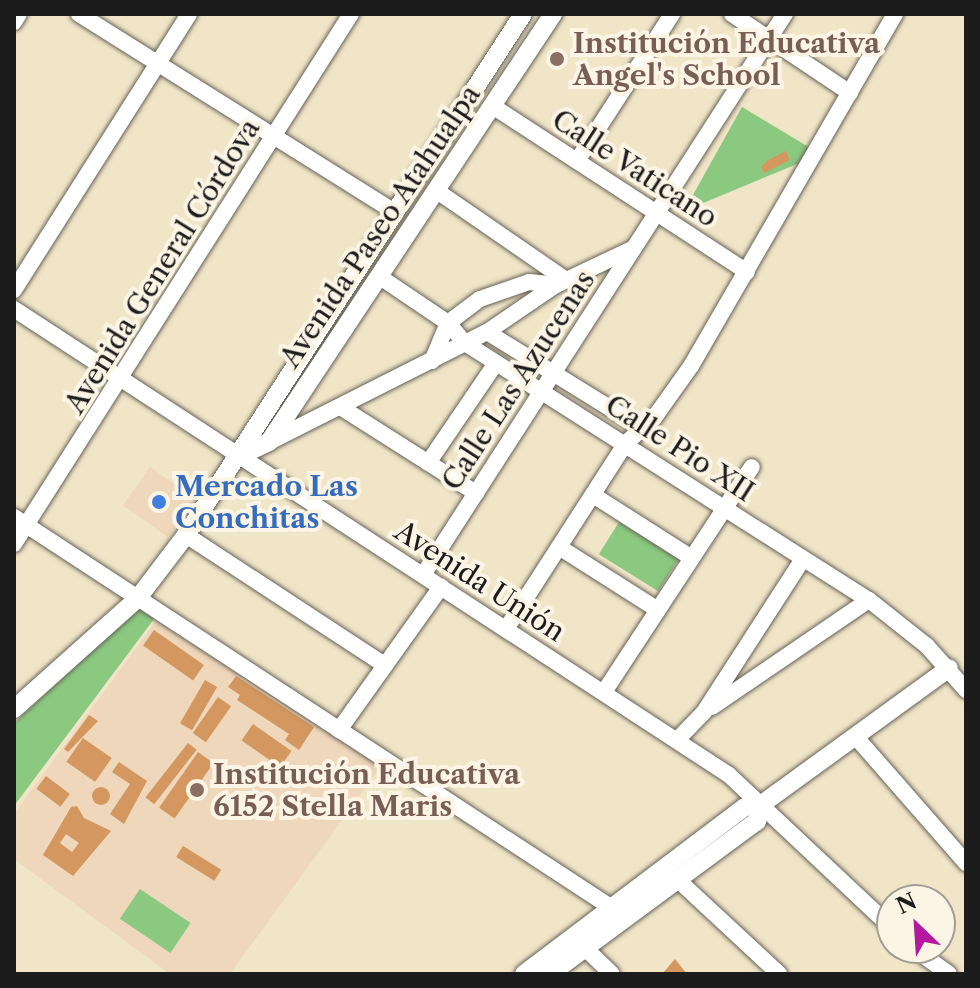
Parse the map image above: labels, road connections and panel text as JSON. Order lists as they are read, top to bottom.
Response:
{
  "streets": {
    "street": [
      "Calle Vaticano",
      "Avenida Paseo Atahualpa",
      "Avenida General Córdova",
      "Calle Las Azucenas",
      "Calle Pio XII",
      "Avenida Unión"
    ]
  },
  "crossings": [
    ["Calle Vaticano", "Avenida Paseo Atahualpa"],
    ["Calle Vaticano", "Calle Las Azucenas"],
    ["Avenida Paseo Atahualpa", "Calle Pio XII"],
    ["Avenida Paseo Atahualpa", "Avenida Unión"],
    ["Avenida General Córdova", "Avenida Unión"],
    ["Calle Las Azucenas", "Calle Pio XII"],
    ["Calle Las Azucenas", "Avenida Unión"]
  ],
  "places": ["Institución Educativa Angel's School", "Mercado Las Conchitas", "Institución Educativa 6152 Stella Maris"],
  "north": "top left"
}
